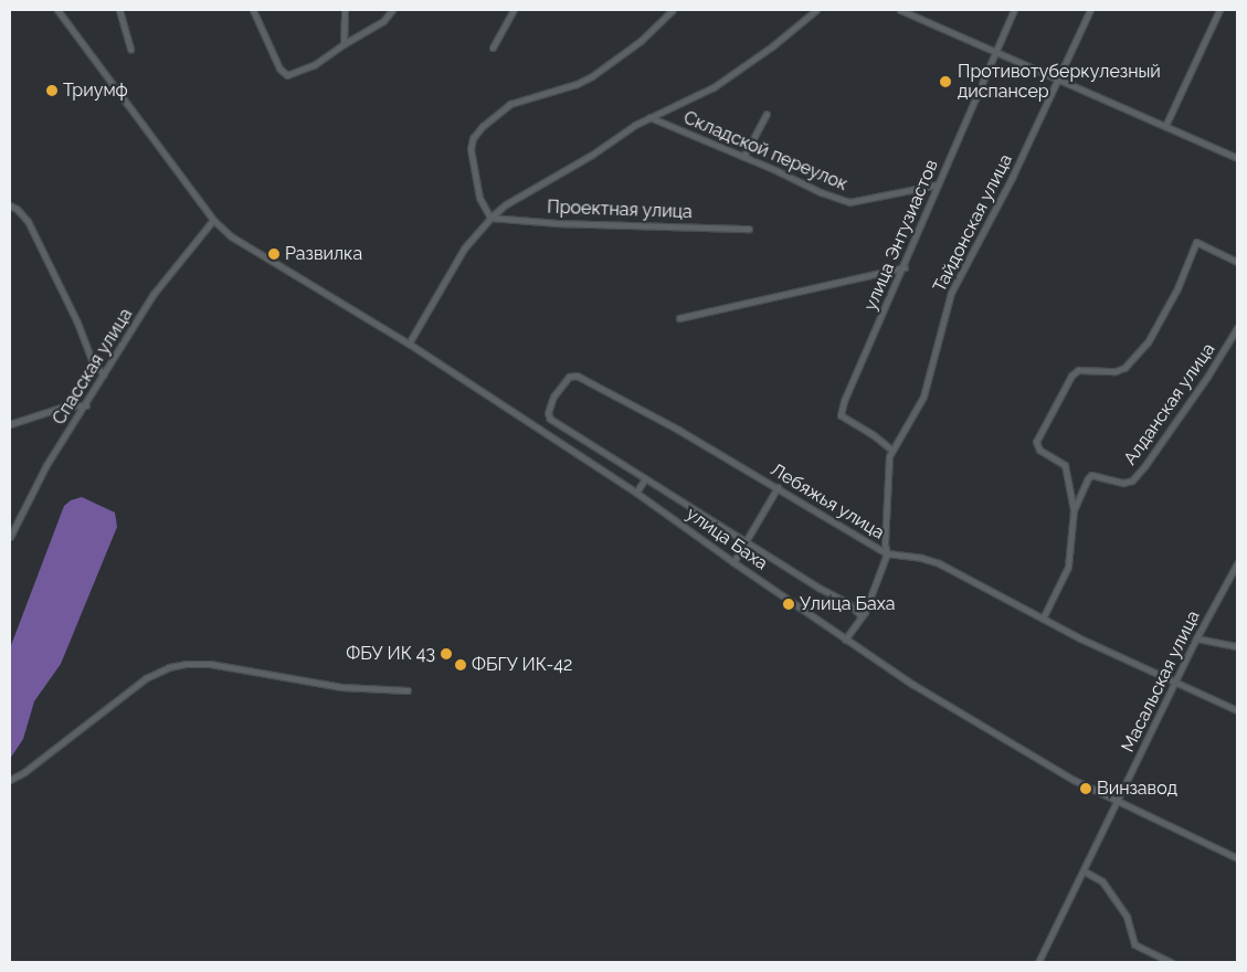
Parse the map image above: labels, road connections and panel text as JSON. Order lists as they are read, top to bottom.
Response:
{
  "streets": {
    "street": [
      "Складской переулок",
      "Проектная улица",
      "Тайдонская улица",
      "улица Энтузиастов",
      "Спасская улица",
      "Алданская улица",
      "Лебяжья улица",
      "улица Баха",
      "Масальская улица"
    ]
  },
  "crossings": [
    ["Складской переулок", "улица Энтузиастов"],
    ["Тайдонская улица", "улица Энтузиастов"],
    ["Тайдонская улица", "Лебяжья улица"],
    ["Тайдонская улица", "улица Баха"],
    ["Спасская улица", "улица Баха"],
    ["Лебяжья улица", "Масальская улица"],
    ["улица Баха", "Масальская улица"]
  ],
  "places": [
    "Противотуберкулезный диспансер",
    "Триумф",
    "Развилка",
    "Улица Баха",
    "ФБУ ИК 43",
    "ФБГУ ИК-42",
    "Винзавод"
  ]
}
